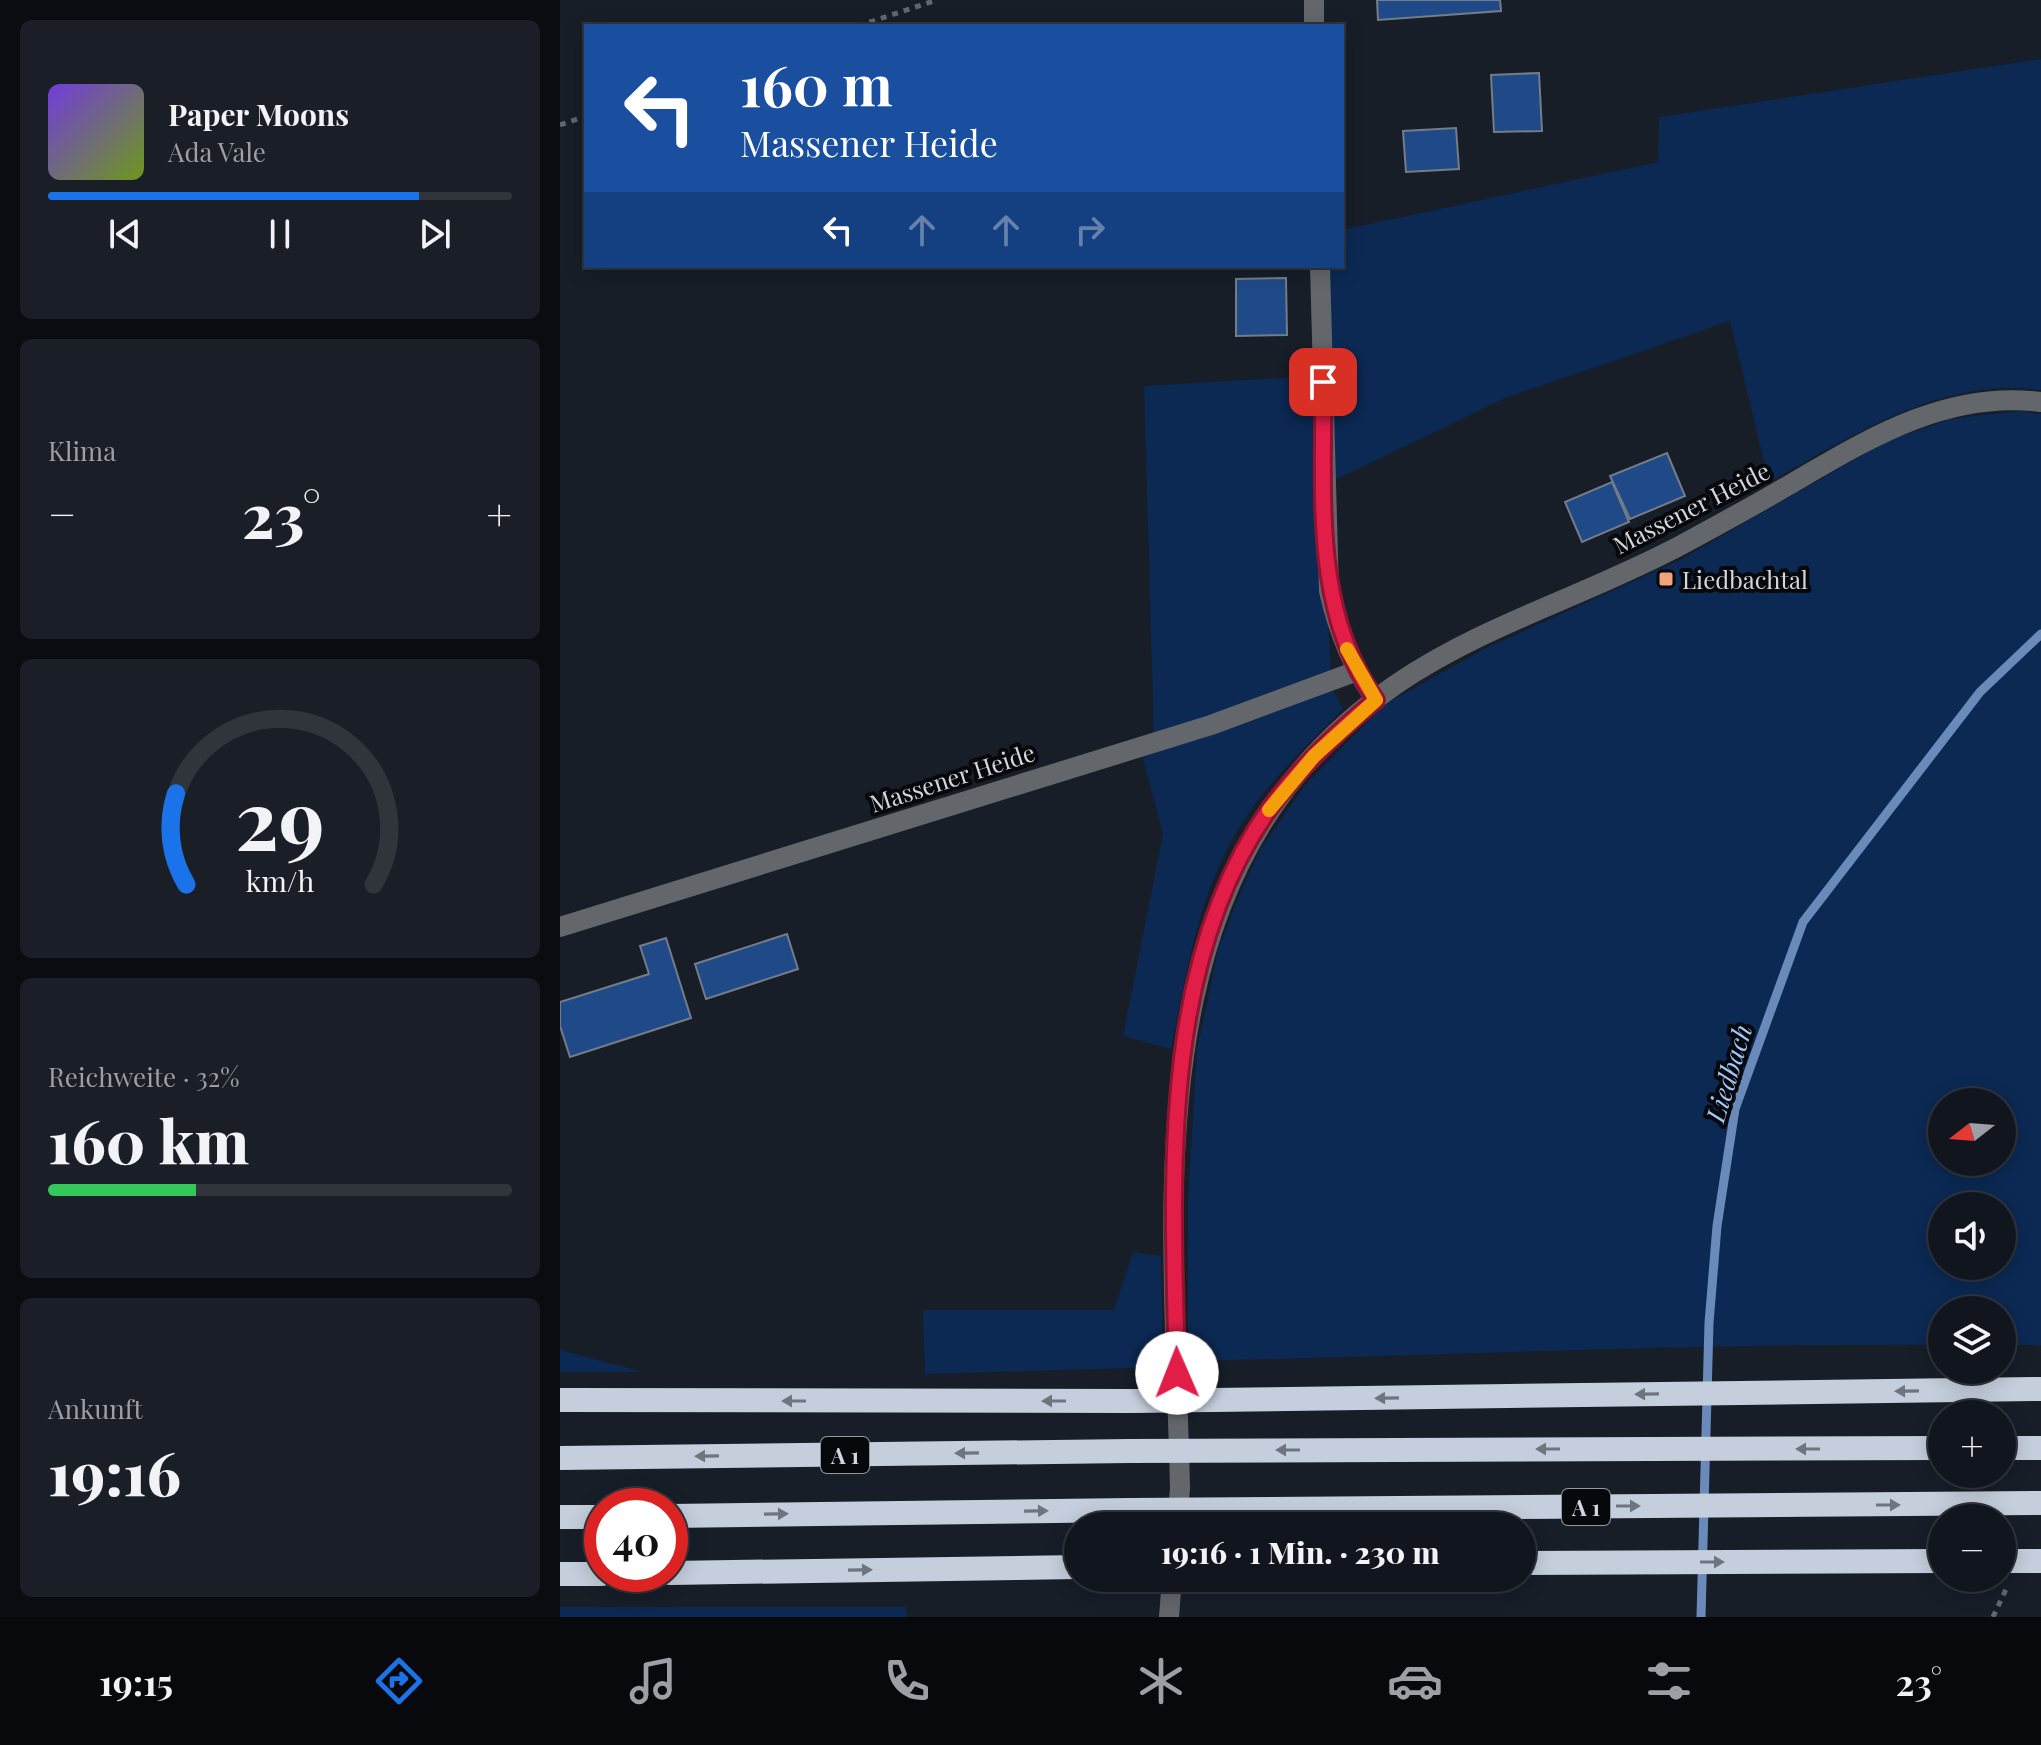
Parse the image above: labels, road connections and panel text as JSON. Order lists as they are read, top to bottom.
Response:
{
  "streets": {
    "highway": ["A 1"],
    "street": ["Massener Heide"]
  },
  "water": ["Liedbach"],
  "places": {
    "transit": ["Liedbachtal"]
  },
  "north": "left",
  "page": {
    "turn": ["160 m", "Massener Heide"],
    "song": ["Paper Moons", "Ada Vale"],
    "tile": [
      "Klima",
      ["Reichweite · 32%", "160 km"],
      ["Ankunft", "19:16"]
    ],
    "heat": ["−", "23°", "+"],
    "map_buttons": ["+", "−"],
    "limit": "40",
    "trip": "19:16 · 1 Min. · 230 m",
    "tabs": ["19:15", "23°"],
    "gauge": ["29", "km/h"]
  }
}
